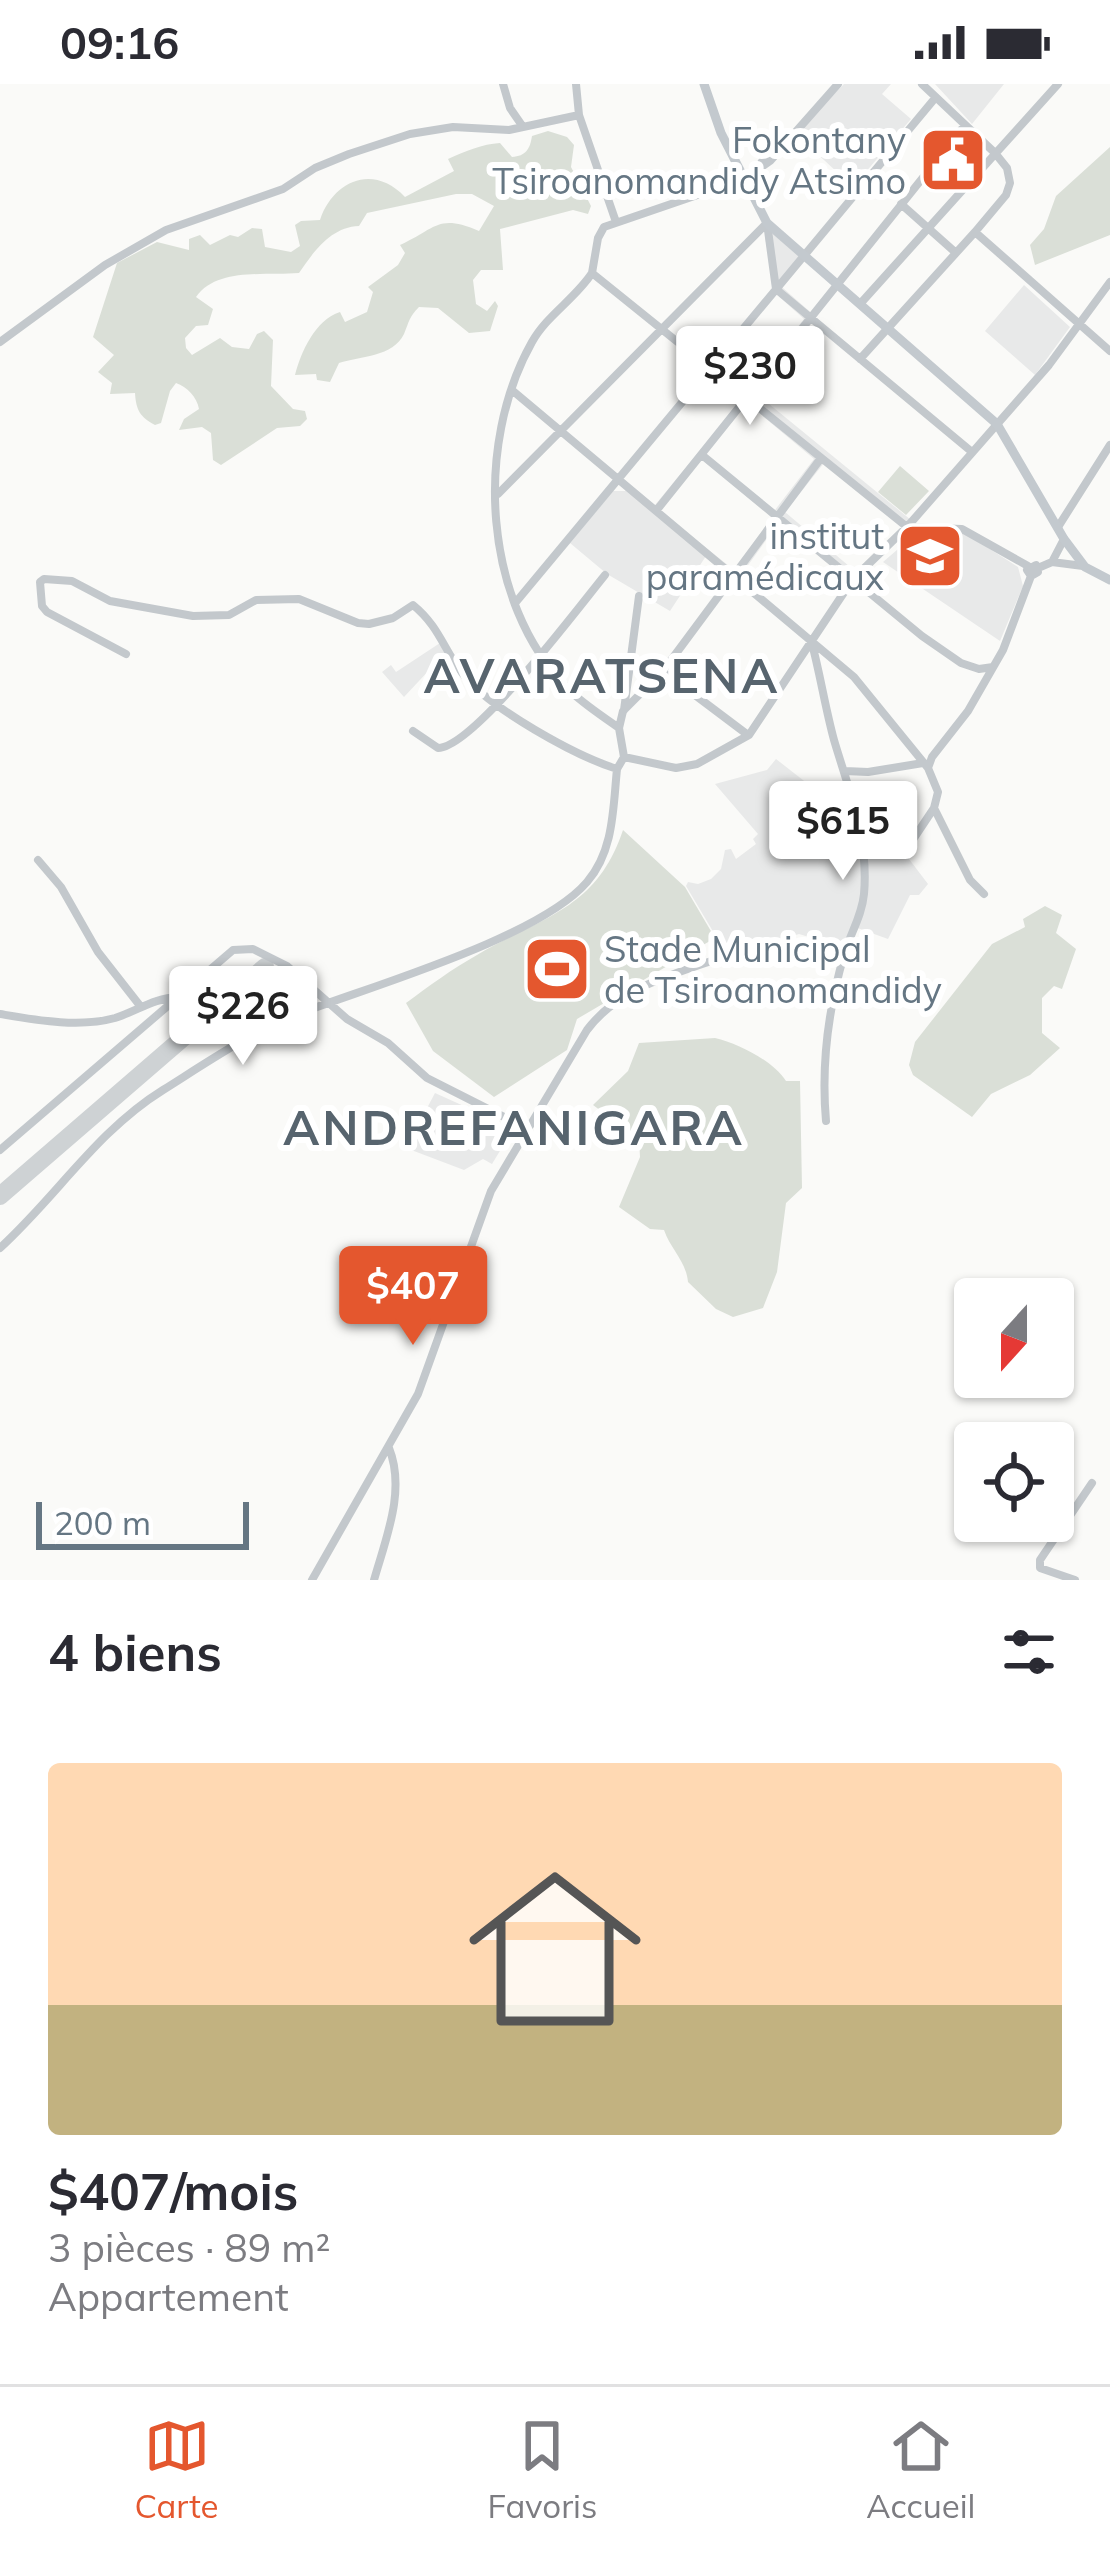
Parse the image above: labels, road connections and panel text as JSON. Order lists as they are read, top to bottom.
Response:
{
  "districts": ["AVARATSENA", "ANDREFANIGARA"],
  "places": {
    "public building": ["Fokontany Tsiroanomandidy Atsimo"],
    "school or university": ["institut paramédicaux"],
    "sports": ["Stade Municipal de Tsiroanomandidy"]
  },
  "scale_bar": "200 m",
  "north": "bottom",
  "page": {
    "status": "09:16",
    "price": [
      "$230",
      "$615",
      "$226",
      "$407"
    ],
    "scale": "200 m",
    "heading": "4 biens",
    "list": [
      {
        "name": "$407/mois",
        "note": "3 pièces · 89 m² · Appartement"
      }
    ],
    "tabs": ["Carte", "Favoris", "Accueil"]
  }
}
